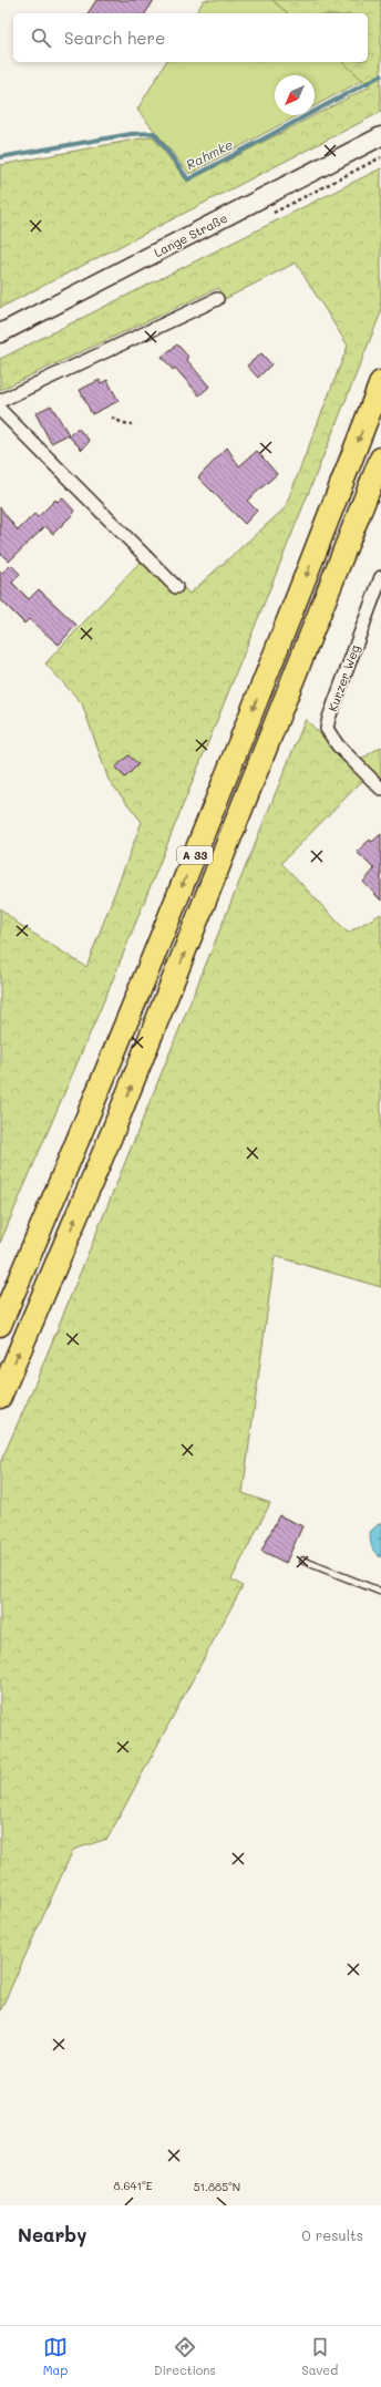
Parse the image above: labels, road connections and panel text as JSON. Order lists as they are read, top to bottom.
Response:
{
  "streets": {
    "highway": ["A 33"],
    "street": ["Lange Straße", "Kurzer Weg"]
  },
  "water": ["Rahmke"],
  "north": "bottom left",
  "page": {
    "search": "Search here",
    "heading": ["Nearby", "0 results"],
    "nav": ["Map", "Directions", "Saved"]
  },
  "coordinates": ["8.641°E", "51.885°N"]
}
